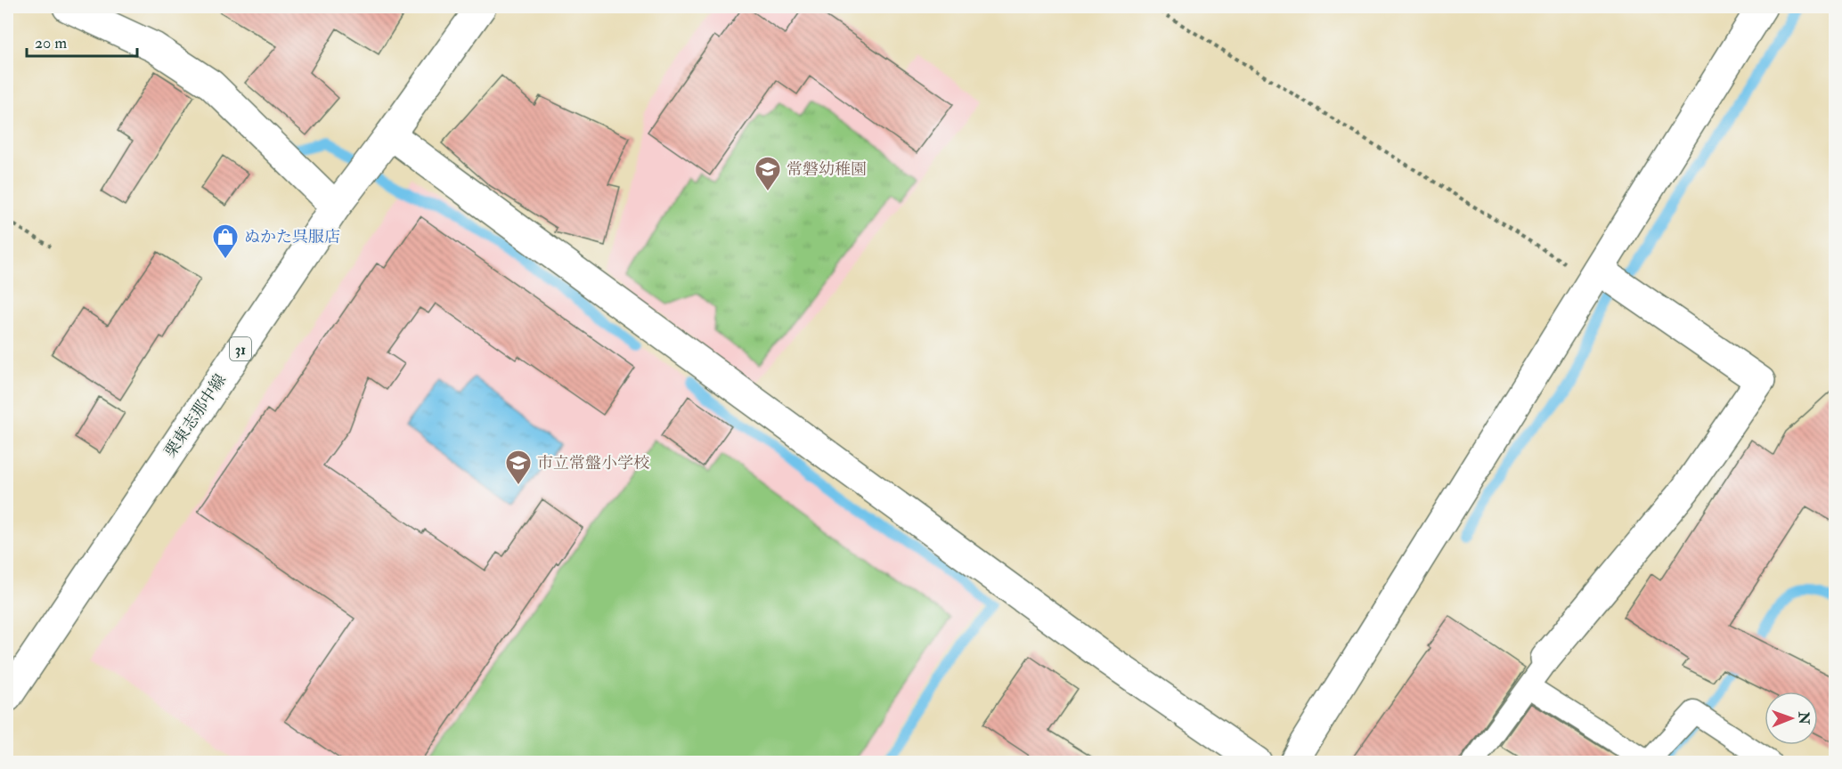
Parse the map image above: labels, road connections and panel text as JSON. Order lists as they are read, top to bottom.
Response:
{
  "streets": {
    "street": ["31", "栗東志那中線"]
  },
  "places": {
    "school or university": ["常磐幼稚園", "市立常盤小学校"],
    "shop": ["ぬかた呉服店"]
  },
  "scale_bar": "20 m",
  "north": "right"
}
